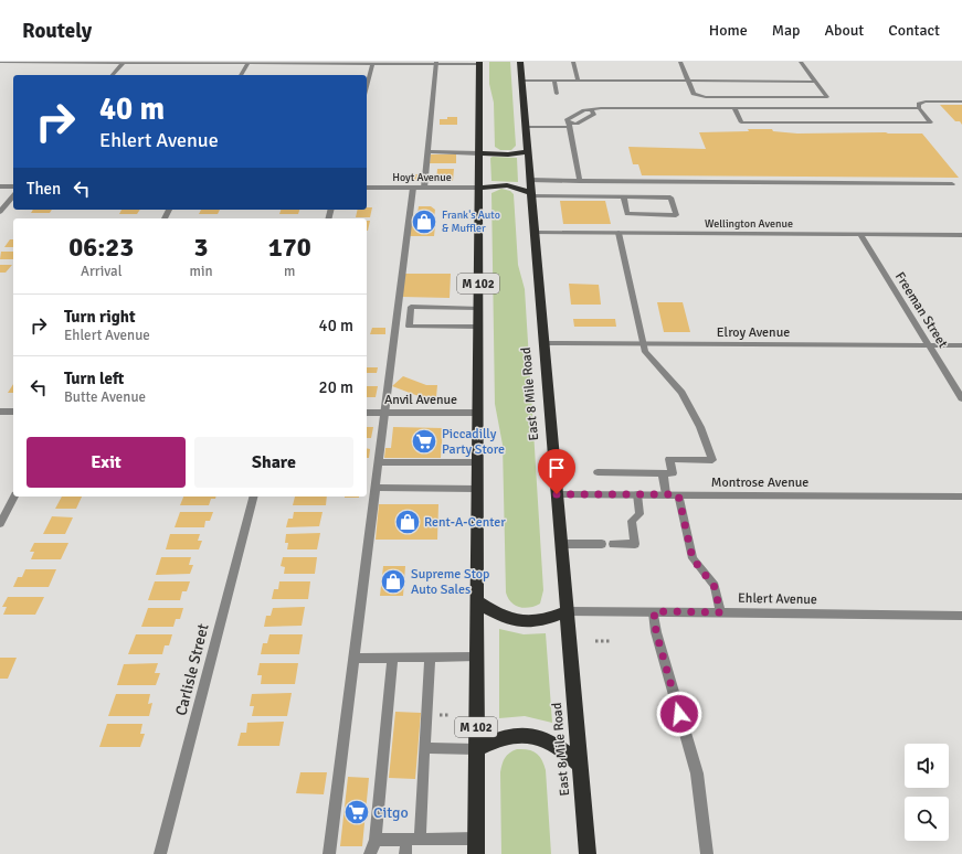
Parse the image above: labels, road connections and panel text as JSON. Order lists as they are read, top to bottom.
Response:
{
  "streets": {
    "highway": ["M 102", "East 8 Mile Road"],
    "street": [
      "Hoyt Avenue",
      "Wellington Avenue",
      "Freeman Street",
      "Elroy Avenue",
      "Anvil Avenue",
      "Montrose Avenue",
      "Ehlert Avenue",
      "Carlisle Street"
    ]
  },
  "crossings": [
    ["Hoyt Avenue", "M 102"],
    ["Wellington Avenue", "Freeman Street"],
    ["Wellington Avenue", "East 8 Mile Road"],
    ["M 102", "Anvil Avenue"],
    ["Freeman Street", "Elroy Avenue"],
    ["Elroy Avenue", "East 8 Mile Road"],
    ["East 8 Mile Road", "Montrose Avenue"],
    ["East 8 Mile Road", "Ehlert Avenue"]
  ],
  "places": {
    "shop": ["Frank's Auto & Muffler", "Rent-A-Center", "Supreme Stop Auto Sales"],
    "supermarket": ["Piccadilly Party Store", "Citgo"]
  },
  "page": {
    "header": "Routely",
    "nav": [
      "Home",
      "Map",
      "About",
      "Contact"
    ],
    "turn": ["40 m", "Ehlert Avenue"],
    "then": "Then",
    "eta": [
      "06:23",
      "Arrival",
      "3",
      "min",
      "170",
      "m"
    ],
    "list": [
      {
        "name": "Turn right",
        "note": "Ehlert Avenue",
        "value": "40 m"
      },
      {
        "name": "Turn left",
        "note": "Butte Avenue",
        "value": "20 m"
      }
    ],
    "buttons": ["Exit", "Share"]
  }
}
